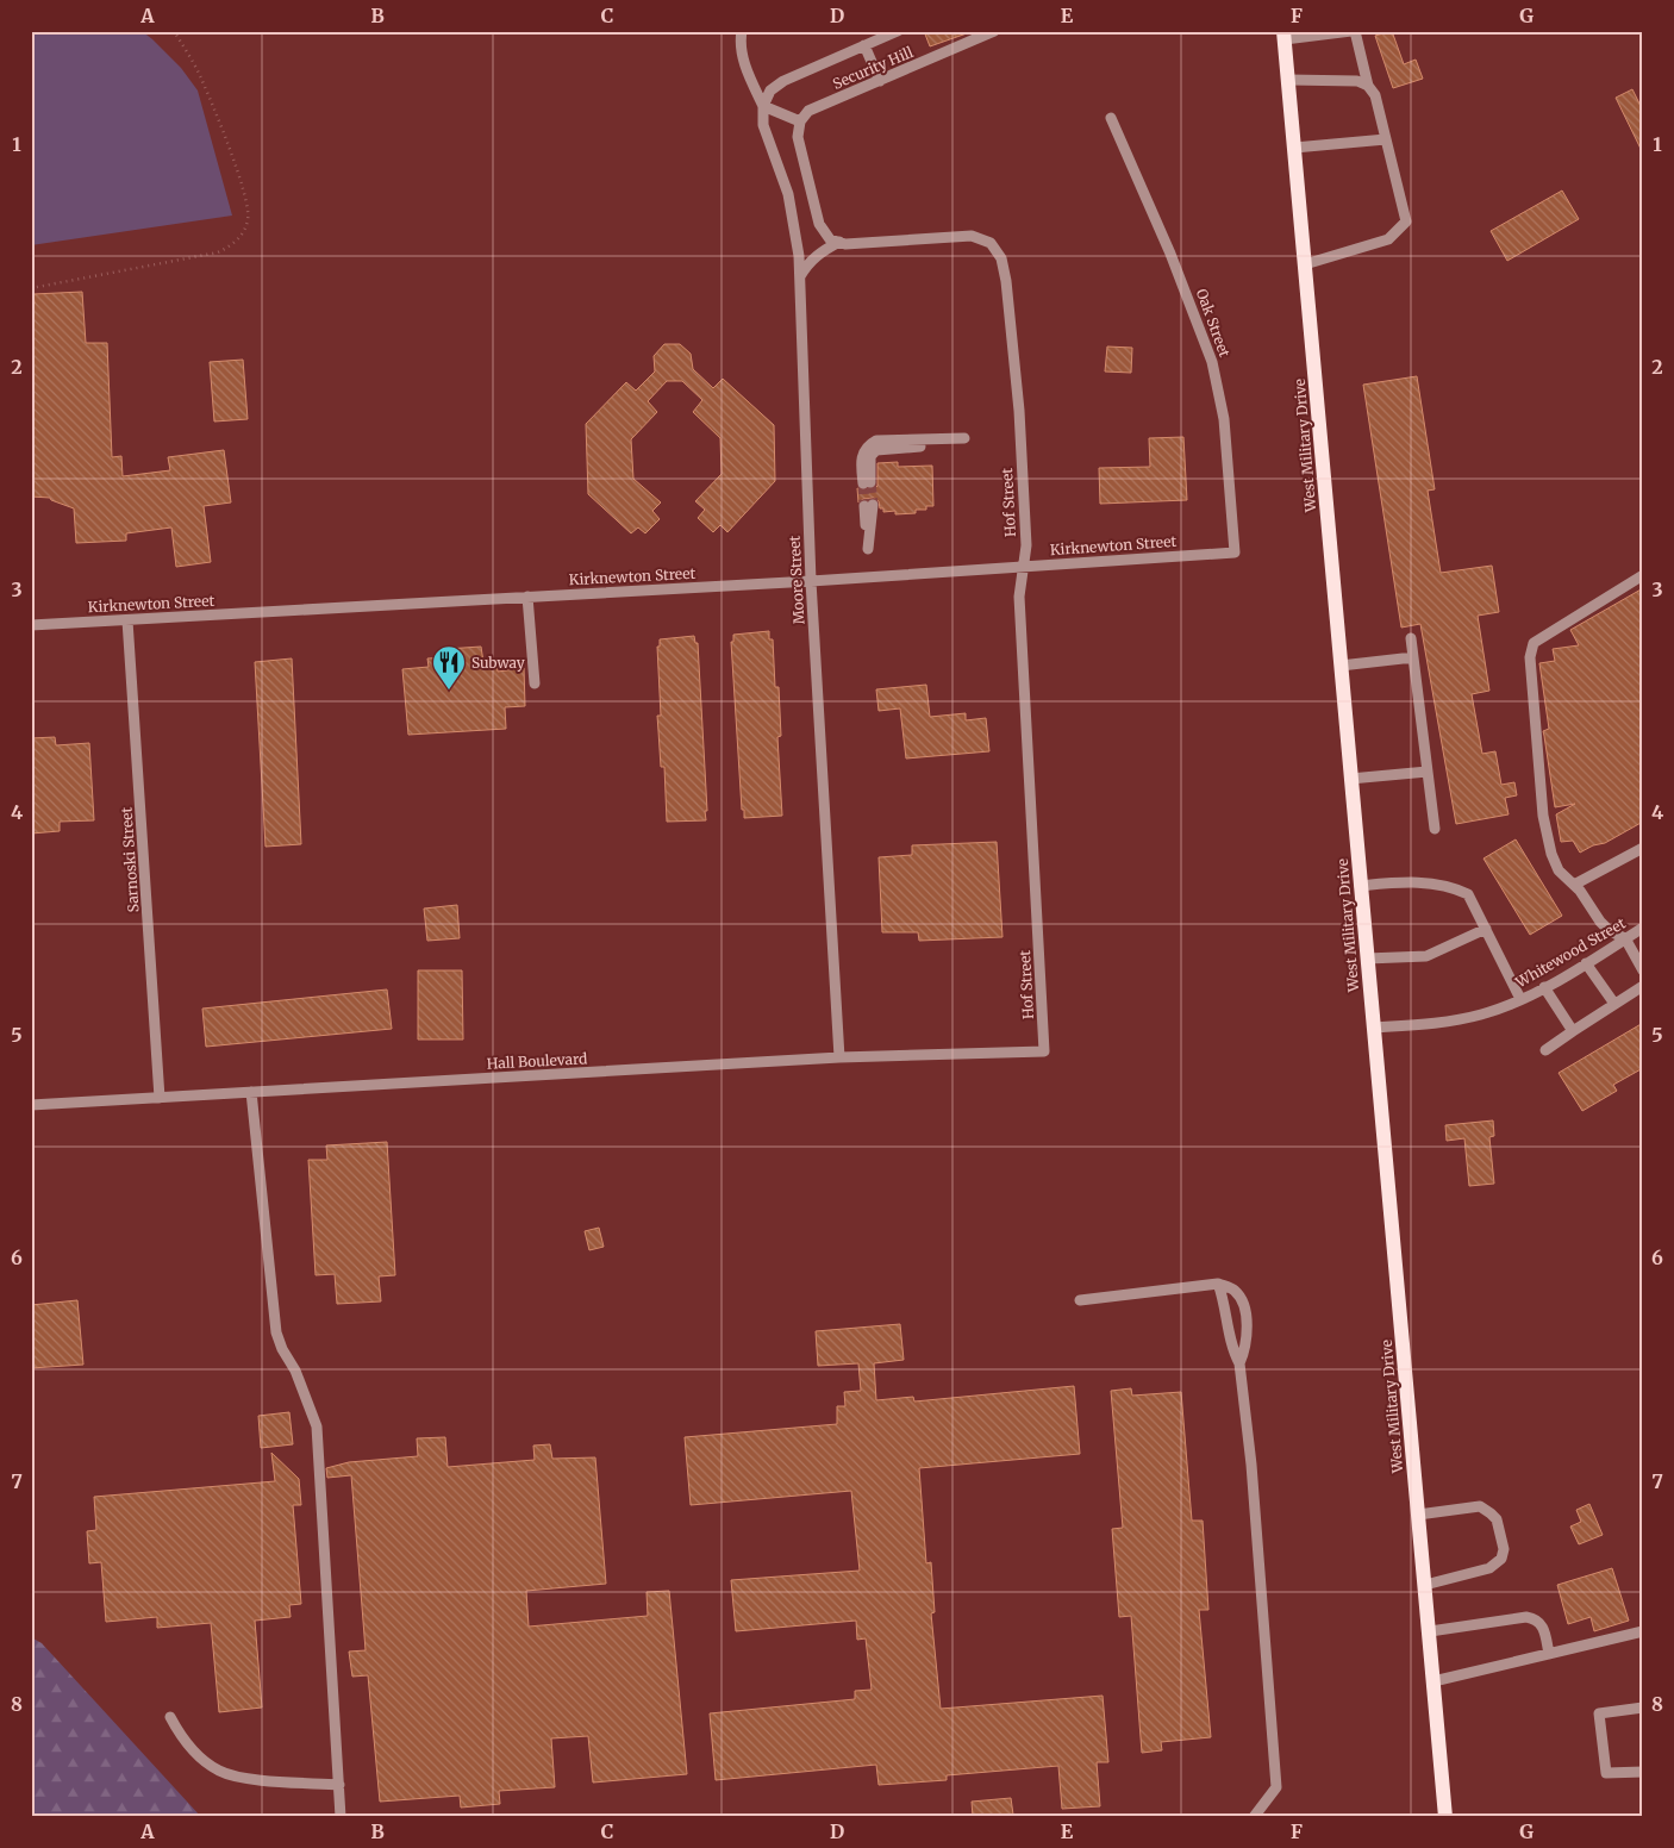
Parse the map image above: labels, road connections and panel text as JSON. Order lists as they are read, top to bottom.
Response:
{
  "streets": {
    "main road": ["West Military Drive"],
    "street": [
      "Security Hill",
      "Oak Street",
      "Hof Street",
      "Kirknewton Street",
      "Moore Street",
      "Sarnoski Street",
      "Whitewood Street",
      "Hall Boulevard"
    ]
  },
  "crossings": [
    ["Security Hill", "Moore Street"],
    ["Oak Street", "Kirknewton Street"],
    ["West Military Drive", "Whitewood Street"],
    ["Hof Street", "Kirknewton Street"],
    ["Hof Street", "Hall Boulevard"],
    ["Kirknewton Street", "Moore Street"],
    ["Kirknewton Street", "Sarnoski Street"],
    ["Moore Street", "Hall Boulevard"],
    ["Sarnoski Street", "Hall Boulevard"]
  ],
  "places": {
    "restaurant": ["Subway"]
  },
  "grid": {
    "columns": [
      "A",
      "B",
      "C",
      "D",
      "E",
      "F",
      "G"
    ],
    "rows": [
      "1",
      "2",
      "3",
      "4",
      "5",
      "6",
      "7",
      "8"
    ]
  }
}
